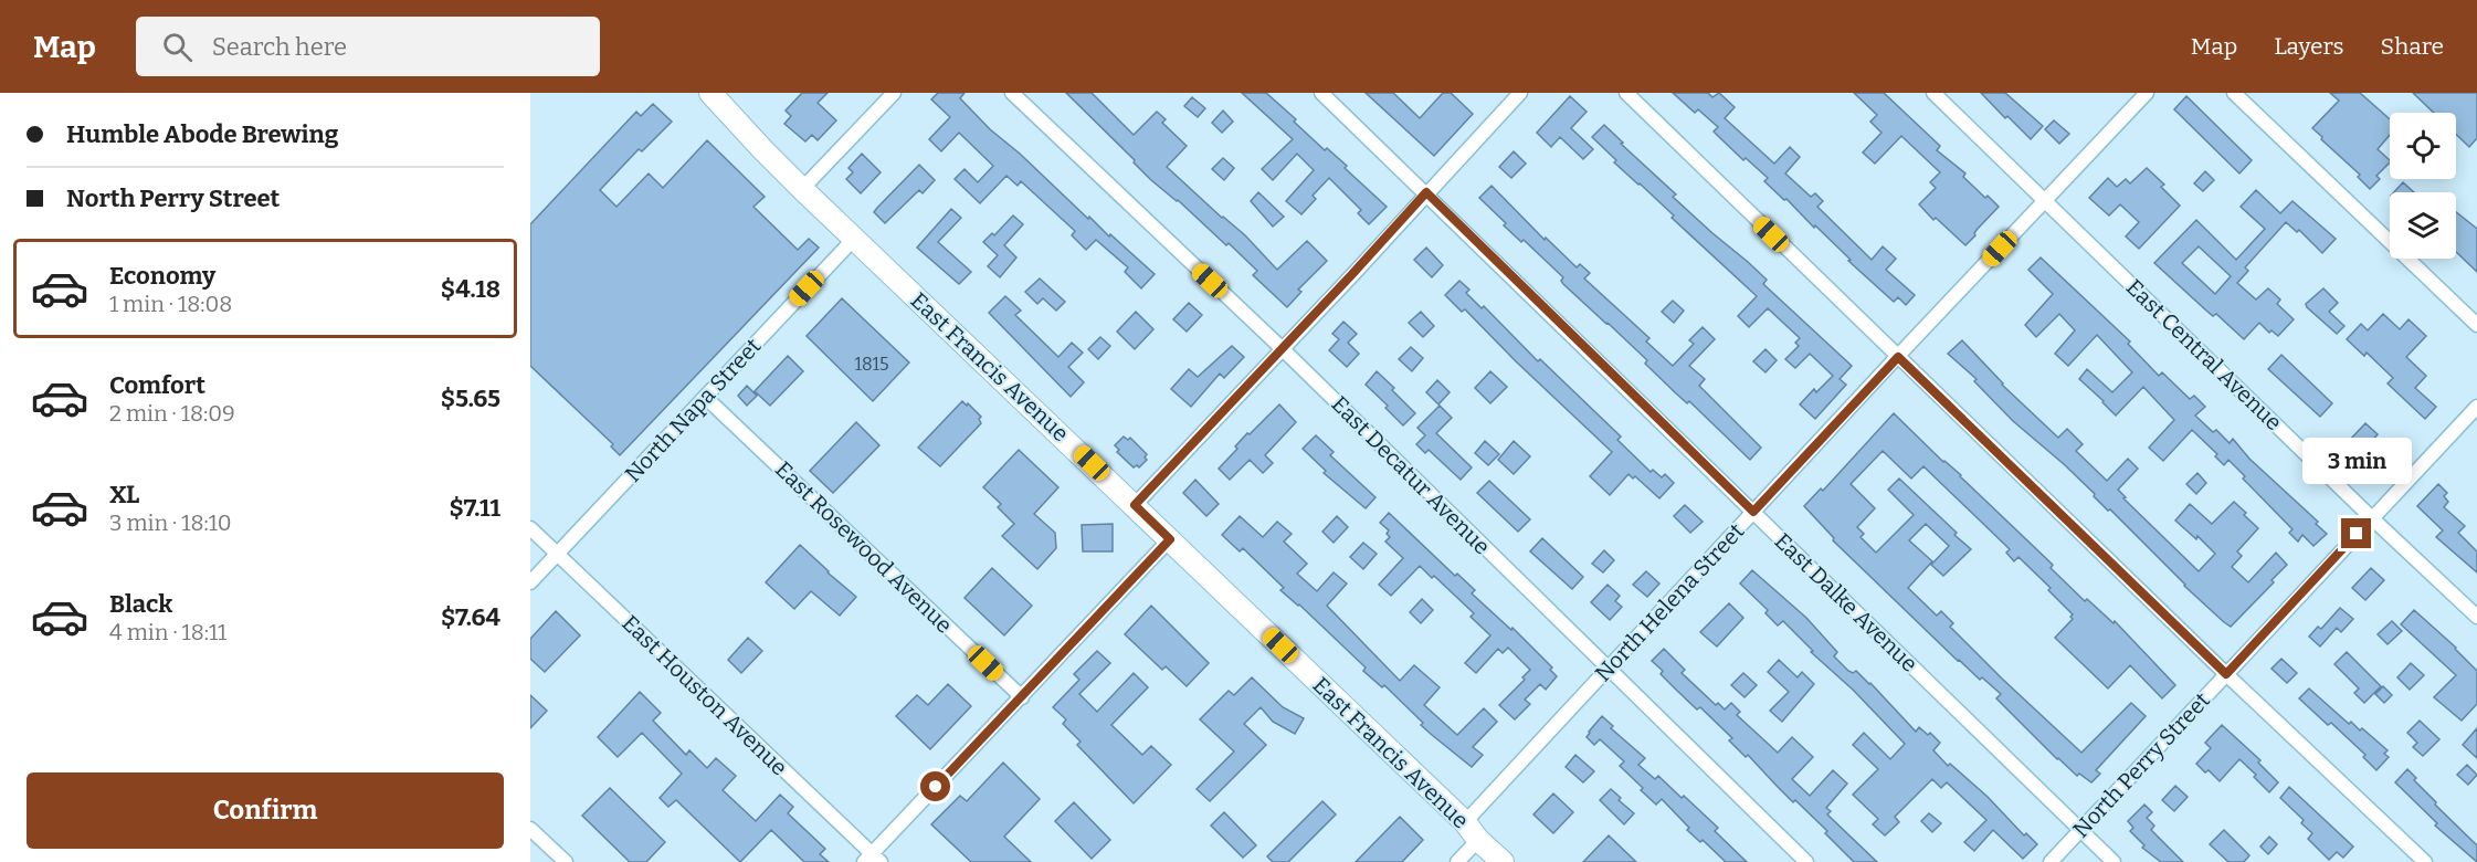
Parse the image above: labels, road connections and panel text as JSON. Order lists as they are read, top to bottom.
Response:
{
  "streets": {
    "main road": ["East Francis Avenue"],
    "street": [
      "East Central Avenue",
      "North Napa Street",
      "East Decatur Avenue",
      "East Rosewood Avenue",
      "North Helena Street",
      "East Dalke Avenue",
      "East Houston Avenue",
      "North Perry Street"
    ]
  },
  "crossings": [
    ["East Central Avenue", "North Helena Street"],
    ["East Central Avenue", "North Perry Street"],
    ["East Francis Avenue", "North Napa Street"],
    ["East Francis Avenue", "North Helena Street"],
    ["North Napa Street", "East Rosewood Avenue"],
    ["North Napa Street", "East Houston Avenue"],
    ["East Decatur Avenue", "North Helena Street"],
    ["North Helena Street", "East Dalke Avenue"],
    ["East Dalke Avenue", "North Perry Street"]
  ],
  "house_numbers": ["1815"],
  "page": {
    "header": "Map",
    "search": "Search here",
    "nav": ["Map", "Layers", "Share"],
    "banner": ["Humble Abode Brewing", "North Perry Street"],
    "list": [
      {
        "name": "Economy",
        "note": "1 min · 18:08",
        "value": "$4.18"
      },
      {
        "name": "Comfort",
        "note": "2 min · 18:09",
        "value": "$5.65"
      },
      {
        "name": "XL",
        "note": "3 min · 18:10",
        "value": "$7.11"
      },
      {
        "name": "Black",
        "note": "4 min · 18:11",
        "value": "$7.64"
      }
    ],
    "bubble": "3 min",
    "buttons": "Confirm"
  }
}
